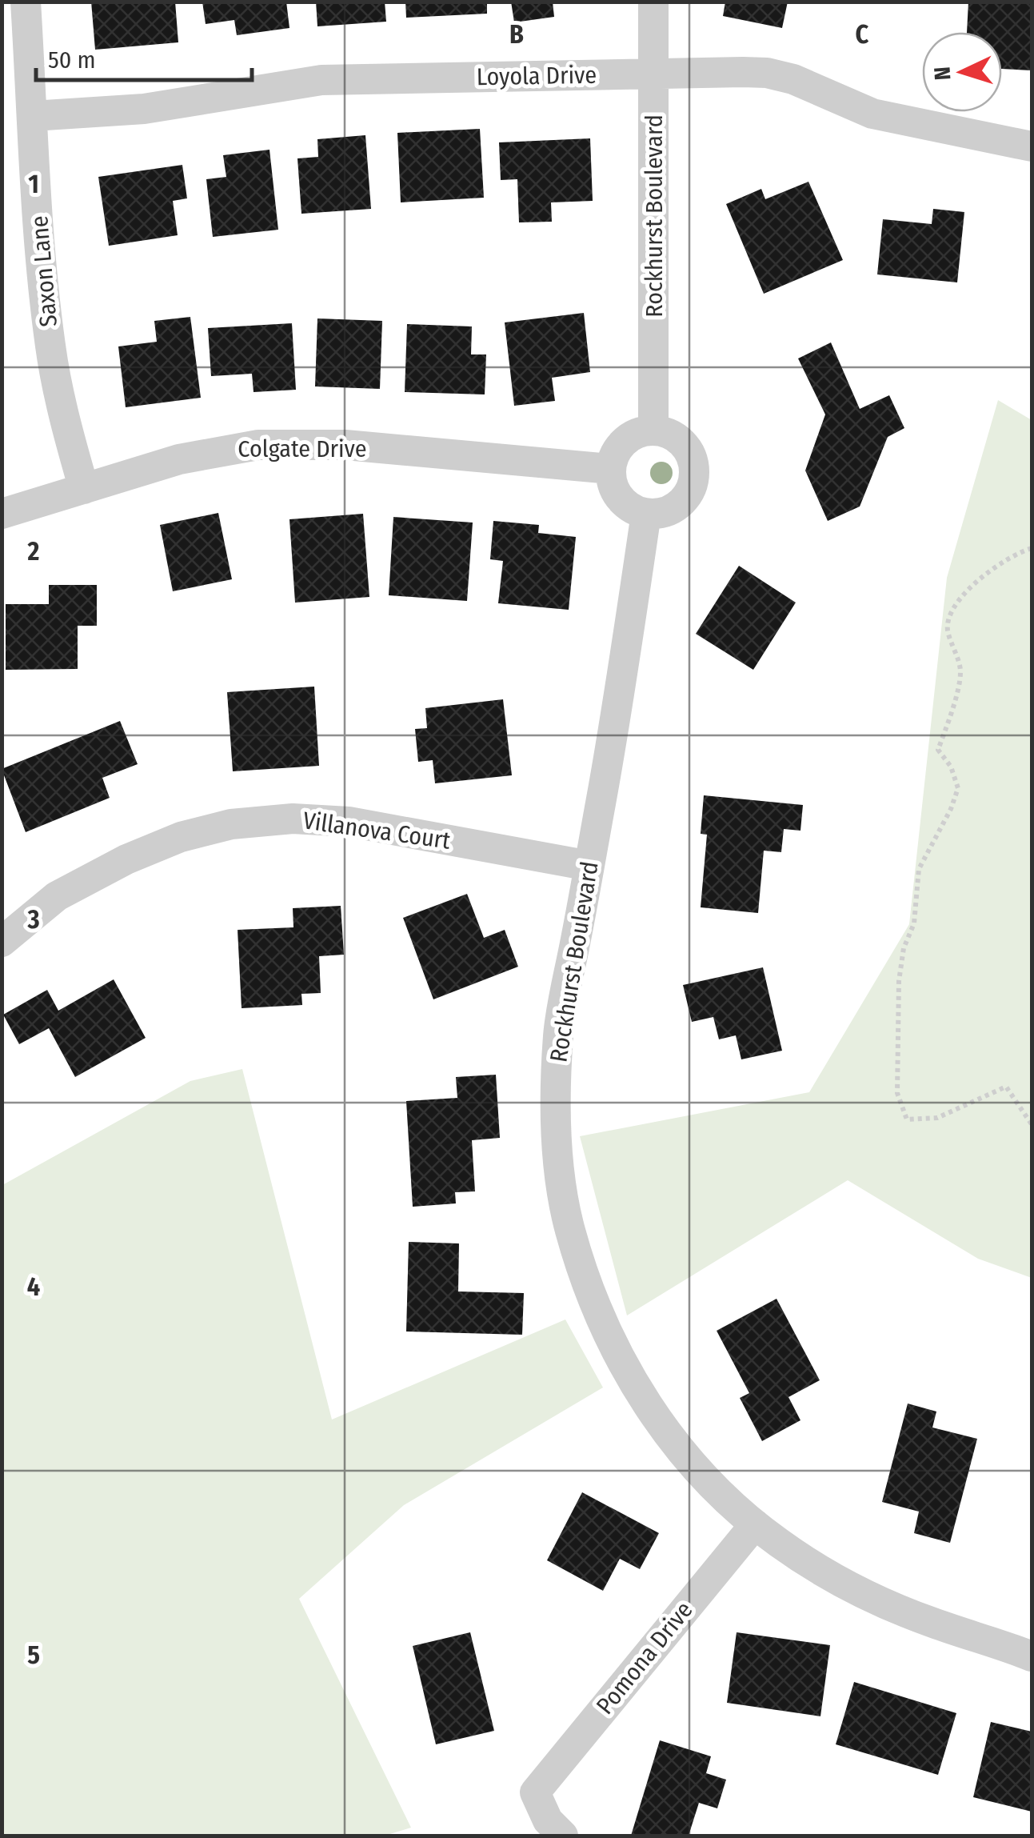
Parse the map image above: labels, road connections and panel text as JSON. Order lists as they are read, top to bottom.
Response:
{
  "streets": {
    "street": [
      "Loyola Drive",
      "Rockhurst Boulevard",
      "Saxon Lane",
      "Colgate Drive",
      "Villanova Court",
      "Pomona Drive"
    ]
  },
  "crossings": [
    ["Loyola Drive", "Rockhurst Boulevard"],
    ["Loyola Drive", "Saxon Lane"],
    ["Rockhurst Boulevard", "Colgate Drive"],
    ["Rockhurst Boulevard", "Villanova Court"],
    ["Rockhurst Boulevard", "Pomona Drive"],
    ["Saxon Lane", "Colgate Drive"]
  ],
  "scale_bar": "50 m",
  "north": "left",
  "grid": {
    "columns": ["B", "C"],
    "rows": [
      "1",
      "2",
      "3",
      "4",
      "5"
    ]
  }
}
